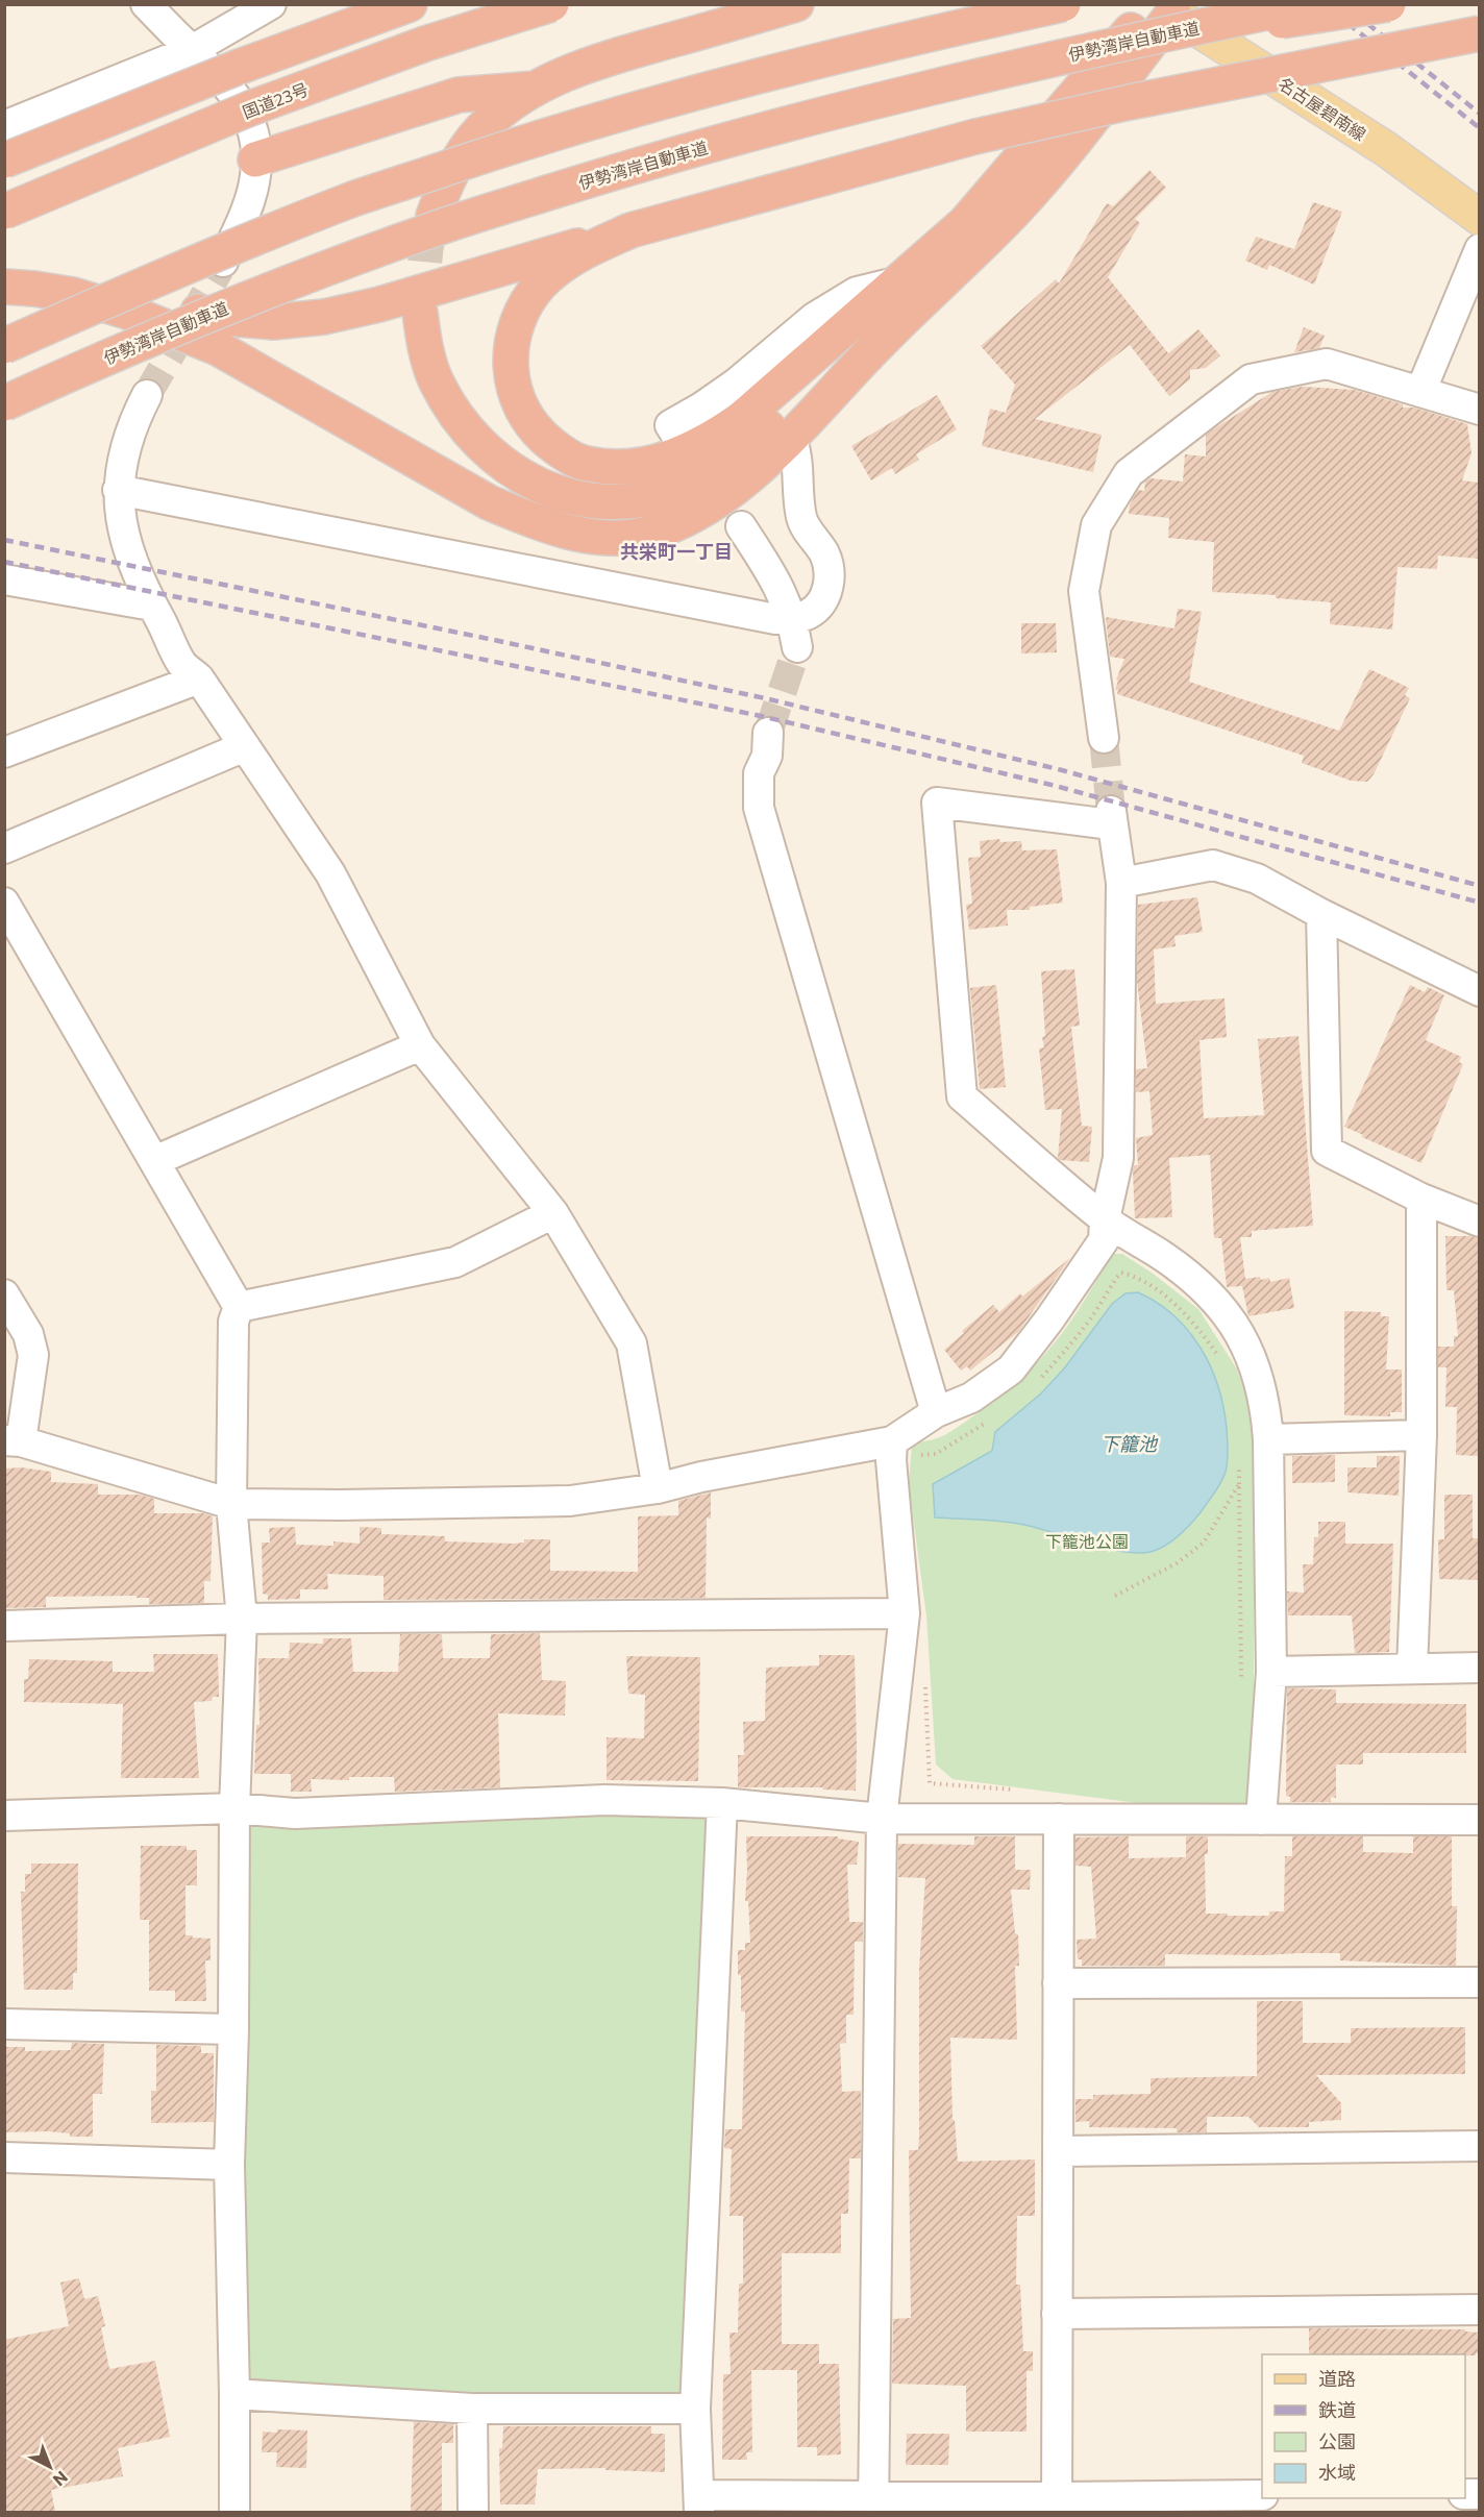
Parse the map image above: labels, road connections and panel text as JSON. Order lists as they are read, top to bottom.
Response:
{
  "streets": {
    "highway": ["伊勢湾岸自動車道", "国道23号"],
    "main road": ["名古屋碧南線"]
  },
  "districts": ["共栄町一丁目"],
  "water": ["下籠池"],
  "parks": ["下籠池公園"],
  "legend": [
    "道路",
    "鉄道",
    "公園",
    "水域"
  ],
  "north": "bottom right"
}
